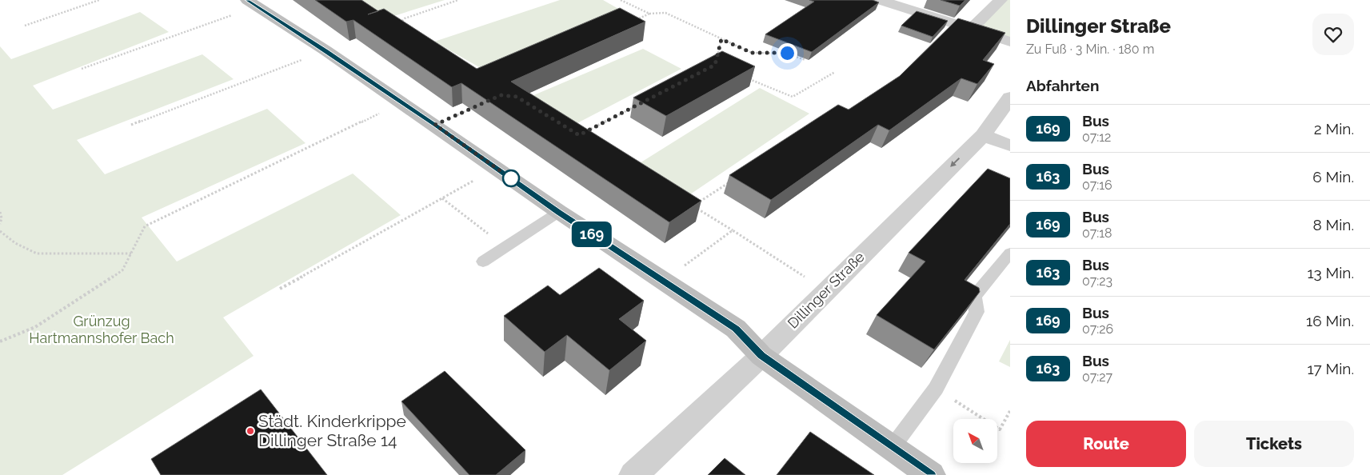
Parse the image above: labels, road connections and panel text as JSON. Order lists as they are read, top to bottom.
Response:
{
  "streets": {
    "street": ["Dillinger Straße"]
  },
  "one_way": ["Dillinger Straße"],
  "parks": ["Grünzug Hartmannshofer Bach"],
  "places": ["Städt. Kinderkrippe Dillinger Straße 14"],
  "lines": ["bus line 169"],
  "north": "top left",
  "page": {
    "on_map": "169",
    "heading": [
      ["Dillinger Straße", "Zu Fuß · 3 Min. · 180 m"],
      "Abfahrten"
    ],
    "list": [
      {
        "mark": "169",
        "name": "Bus",
        "note": "07:12",
        "value": "2 Min."
      },
      {
        "mark": "163",
        "name": "Bus",
        "note": "07:16",
        "value": "6 Min."
      },
      {
        "mark": "169",
        "name": "Bus",
        "note": "07:18",
        "value": "8 Min."
      },
      {
        "mark": "163",
        "name": "Bus",
        "note": "07:23",
        "value": "13 Min."
      },
      {
        "mark": "169",
        "name": "Bus",
        "note": "07:26",
        "value": "16 Min."
      },
      {
        "mark": "163",
        "name": "Bus",
        "note": "07:27",
        "value": "17 Min."
      }
    ],
    "buttons": ["Route", "Tickets"]
  }
}
